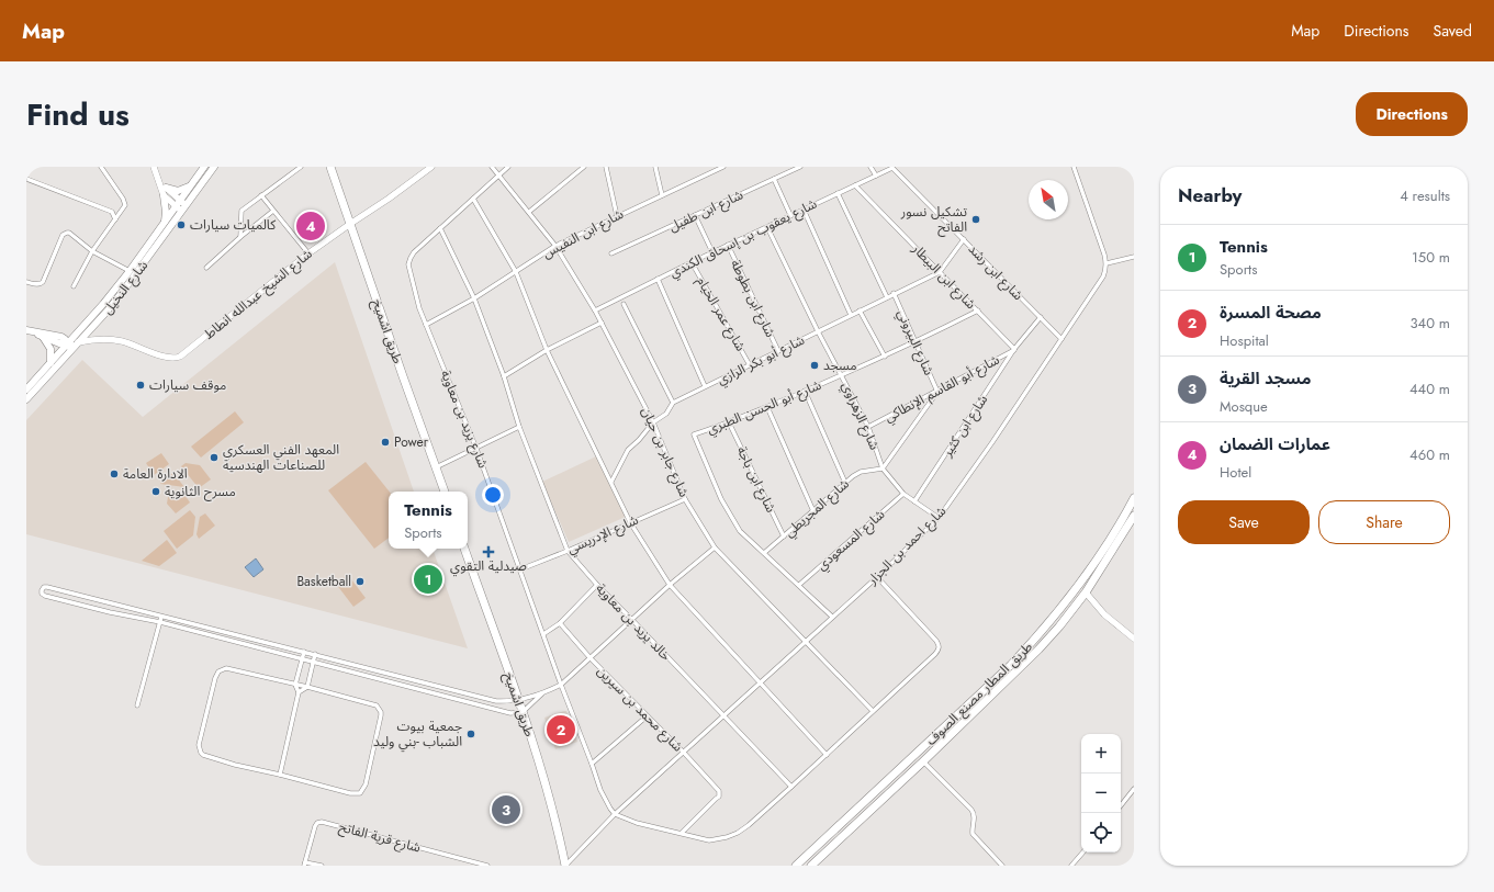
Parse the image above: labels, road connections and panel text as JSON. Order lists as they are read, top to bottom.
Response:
{
  "streets": {
    "highway": ["طريق اشميخ", "طريق المطار مصنع الصوف"],
    "main road": ["شارع النخيل", "شارع الشيخ عبدالله انطاط"],
    "street": [
      "شارع ابن طفيل",
      "شارع ابن النفيس",
      "شارع يعقوب بن إسحاق الكندي",
      "شارع ابن رشد",
      "شارع ابن البيطار",
      "شارع ابن بطوطة",
      "شارع عمر الخيام",
      "شارع البيروني",
      "شارع أبو بكر الرازي",
      "شارع أبو القاسم الإنطاكي",
      "شارع أبو الحسن الطبري",
      "شارع الزهراوي",
      "شارع يزيد بن معاوية",
      "شارع ابن كثير",
      "شارع جابر بن حيان",
      "شارع ابن باجة",
      "شارع المجريطي",
      "شارع الإدريسي",
      "شارع المسعودي",
      "شارع احمد بن الجزار",
      "خالد يزيد بن معاوية",
      "شارع محمد بن سيرين",
      "شارع قرية الفاتح"
    ]
  },
  "crossings": [
    ["شارع ابن النفيس", "شارع يزيد بن معاوية"],
    ["شارع ابن النفيس", "شارع جابر بن حيان"],
    ["شارع ابن النفيس", "خالد يزيد بن معاوية"],
    ["شارع يعقوب بن إسحاق الكندي", "شارع ابن رشد"],
    ["شارع يعقوب بن إسحاق الكندي", "شارع ابن البيطار"],
    ["شارع يعقوب بن إسحاق الكندي", "شارع ابن بطوطة"],
    ["شارع يعقوب بن إسحاق الكندي", "شارع عمر الخيام"],
    ["شارع يعقوب بن إسحاق الكندي", "شارع الزهراوي"],
    ["شارع يعقوب بن إسحاق الكندي", "شارع جابر بن حيان"],
    ["شارع ابن رشد", "شارع احمد بن الجزار"],
    ["شارع ابن البيطار", "شارع أبو بكر الرازي"],
    ["شارع ابن البيطار", "شارع أبو القاسم الإنطاكي"],
    ["شارع ابن البيطار", "شارع أبو الحسن الطبري"],
    ["شارع ابن البيطار", "شارع ابن كثير"],
    ["شارع النخيل", "شارع الشيخ عبدالله انطاط"],
    ["شارع الشيخ عبدالله انطاط", "طريق اشميخ"],
    ["شارع ابن بطوطة", "شارع أبو بكر الرازي"],
    ["شارع عمر الخيام", "شارع أبو بكر الرازي"],
    ["طريق اشميخ", "شارع احمد بن الجزار"],
    ["شارع البيروني", "شارع أبو بكر الرازي"],
    ["شارع البيروني", "شارع أبو القاسم الإنطاكي"],
    ["شارع البيروني", "شارع أبو الحسن الطبري"],
    ["شارع أبو بكر الرازي", "شارع الزهراوي"],
    ["شارع أبو بكر الرازي", "شارع جابر بن حيان"],
    ["شارع أبو القاسم الإنطاكي", "شارع الزهراوي"],
    ["شارع أبو القاسم الإنطاكي", "شارع ابن كثير"],
    ["شارع أبو الحسن الطبري", "شارع الزهراوي"],
    ["شارع أبو الحسن الطبري", "شارع ابن باجة"],
    ["شارع أبو الحسن الطبري", "شارع المجريطي"],
    ["شارع الزهراوي", "شارع ابن كثير"],
    ["شارع الزهراوي", "شارع المجريطي"],
    ["شارع الزهراوي", "شارع المسعودي"],
    ["شارع الزهراوي", "شارع احمد بن الجزار"],
    ["شارع يزيد بن معاوية", "شارع جابر بن حيان"],
    ["شارع يزيد بن معاوية", "شارع الإدريسي"],
    ["شارع يزيد بن معاوية", "شارع احمد بن الجزار"],
    ["شارع يزيد بن معاوية", "خالد يزيد بن معاوية"],
    ["شارع جابر بن حيان", "شارع الإدريسي"],
    ["شارع جابر بن حيان", "شارع احمد بن الجزار"],
    ["شارع ابن باجة", "شارع المجريطي"],
    ["شارع الإدريسي", "خالد يزيد بن معاوية"],
    ["شارع احمد بن الجزار", "خالد يزيد بن معاوية"],
    ["شارع احمد بن الجزار", "شارع محمد بن سيرين"]
  ],
  "places": {
    "other": [
      "تشكيل نسور الفاتح",
      "كالميات سيارات",
      "مسجد",
      "موقف سيارات",
      "Power",
      "المعهد الفني العسكري للصناعات الهندسية",
      "الادارة العامة",
      "مسرح الثانوية",
      "Basketball",
      "جمعية بيوت الشباب -بني وليد"
    ],
    "health": ["صيدلية التقوي"]
  },
  "north": "top left",
  "page": {
    "header": "Map",
    "nav": ["Map", "Directions", "Saved"],
    "title": "Find us",
    "buttons": [
      "Directions",
      ["Save", "Share"]
    ],
    "heading": ["Nearby", "4 results"],
    "pins": [
      "4",
      "1",
      "2",
      "3"
    ],
    "list": [
      {
        "mark": "1",
        "name": "Tennis",
        "note": "Sports",
        "value": "150 m"
      },
      {
        "mark": "2",
        "name": "مصحة المسرة",
        "note": "Hospital",
        "value": "340 m"
      },
      {
        "mark": "3",
        "name": "مسجد القرية",
        "note": "Mosque",
        "value": "440 m"
      },
      {
        "mark": "4",
        "name": "عمارات الضمان",
        "note": "Hotel",
        "value": "460 m"
      }
    ],
    "popup": ["Tennis", "Sports"],
    "map_buttons": ["+", "−"]
  }
}
